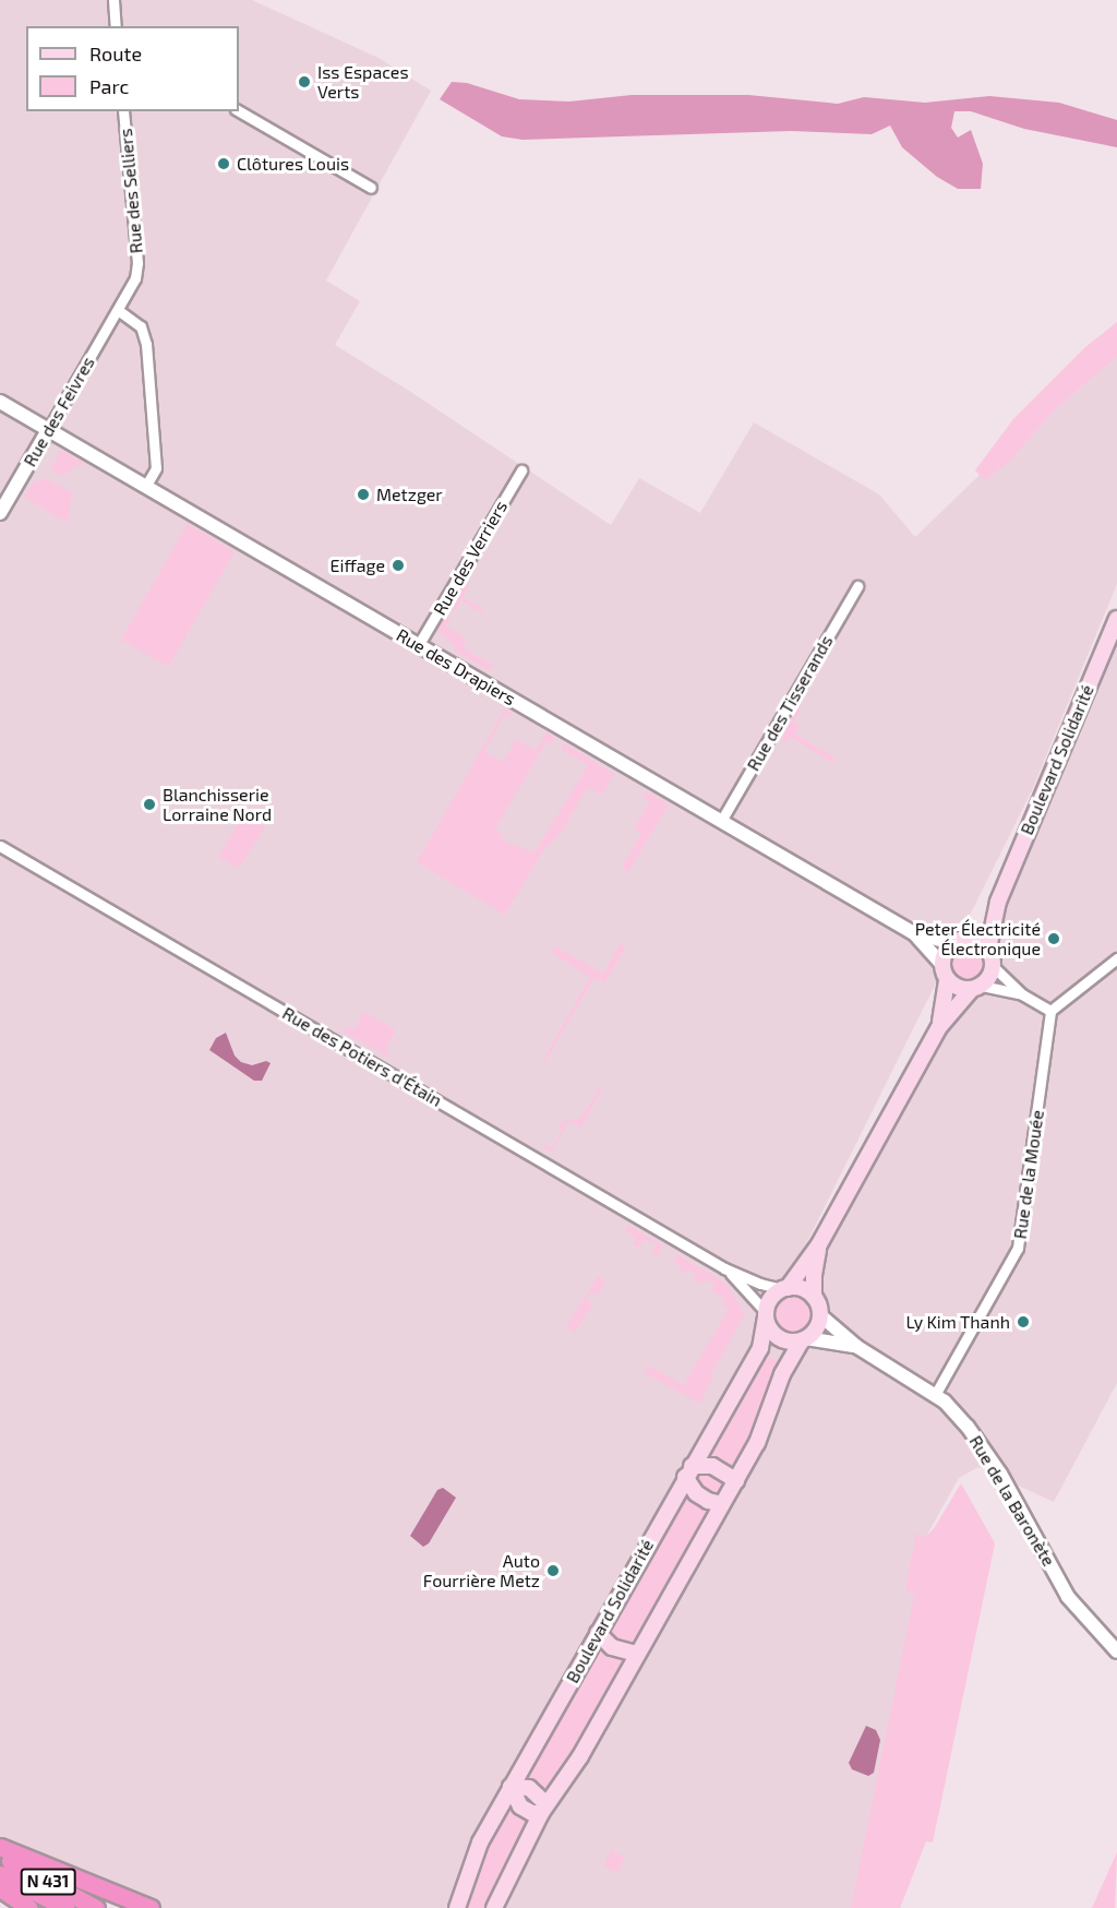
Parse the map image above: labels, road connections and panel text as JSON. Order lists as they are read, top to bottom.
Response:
{
  "streets": {
    "highway": ["N 431"],
    "main road": ["Boulevard Solidarité"],
    "street": [
      "Rue des Selliers",
      "Rue des Feivres",
      "Rue des Verriers",
      "Rue des Drapiers",
      "Rue des Tisserands",
      "Rue des Potiers d'Étain",
      "Rue de la Mouée",
      "Rue de la Baronète"
    ]
  },
  "crossings": [
    ["Rue des Selliers", "Rue des Feivres"],
    ["Rue des Feivres", "Rue des Drapiers"],
    ["Rue des Verriers", "Rue des Drapiers"],
    ["Rue des Drapiers", "Rue des Tisserands"],
    ["Rue des Drapiers", "Boulevard Solidarité"],
    ["Boulevard Solidarité", "Rue des Potiers d'Étain"],
    ["Boulevard Solidarité", "Rue de la Baronète"],
    ["Rue des Potiers d'Étain", "Rue de la Baronète"],
    ["Rue de la Mouée", "Rue de la Baronète"]
  ],
  "places": [
    "Iss Espaces Verts",
    "Clôtures Louis",
    "Metzger",
    "Eiffage",
    "Blanchisserie Lorraine Nord",
    "Peter Électricité Électronique",
    "Ly Kim Thanh",
    "Auto Fourrière Metz"
  ],
  "legend": ["Route", "Parc"]
}
